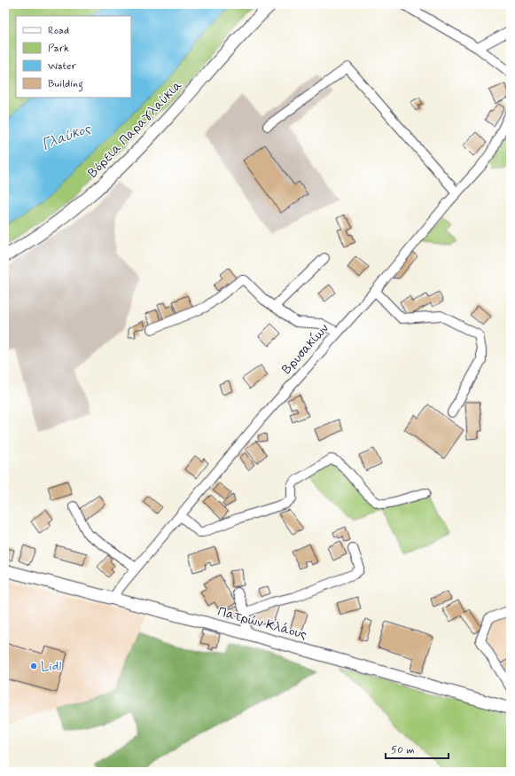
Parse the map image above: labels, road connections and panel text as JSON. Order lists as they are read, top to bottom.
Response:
{
  "streets": {
    "main road": ["Βόρεια Παραγλαύκια", "Πατρών Κλάους"],
    "street": ["Βρυσακίων"]
  },
  "crossings": [
    ["Βρυσακίων", "Πατρών Κλάους"]
  ],
  "water": ["Γλαύκος"],
  "places": ["Lidl"],
  "legend": [
    "Road",
    "Park",
    "Water",
    "Building"
  ],
  "scale_bar": "50 m"
}
